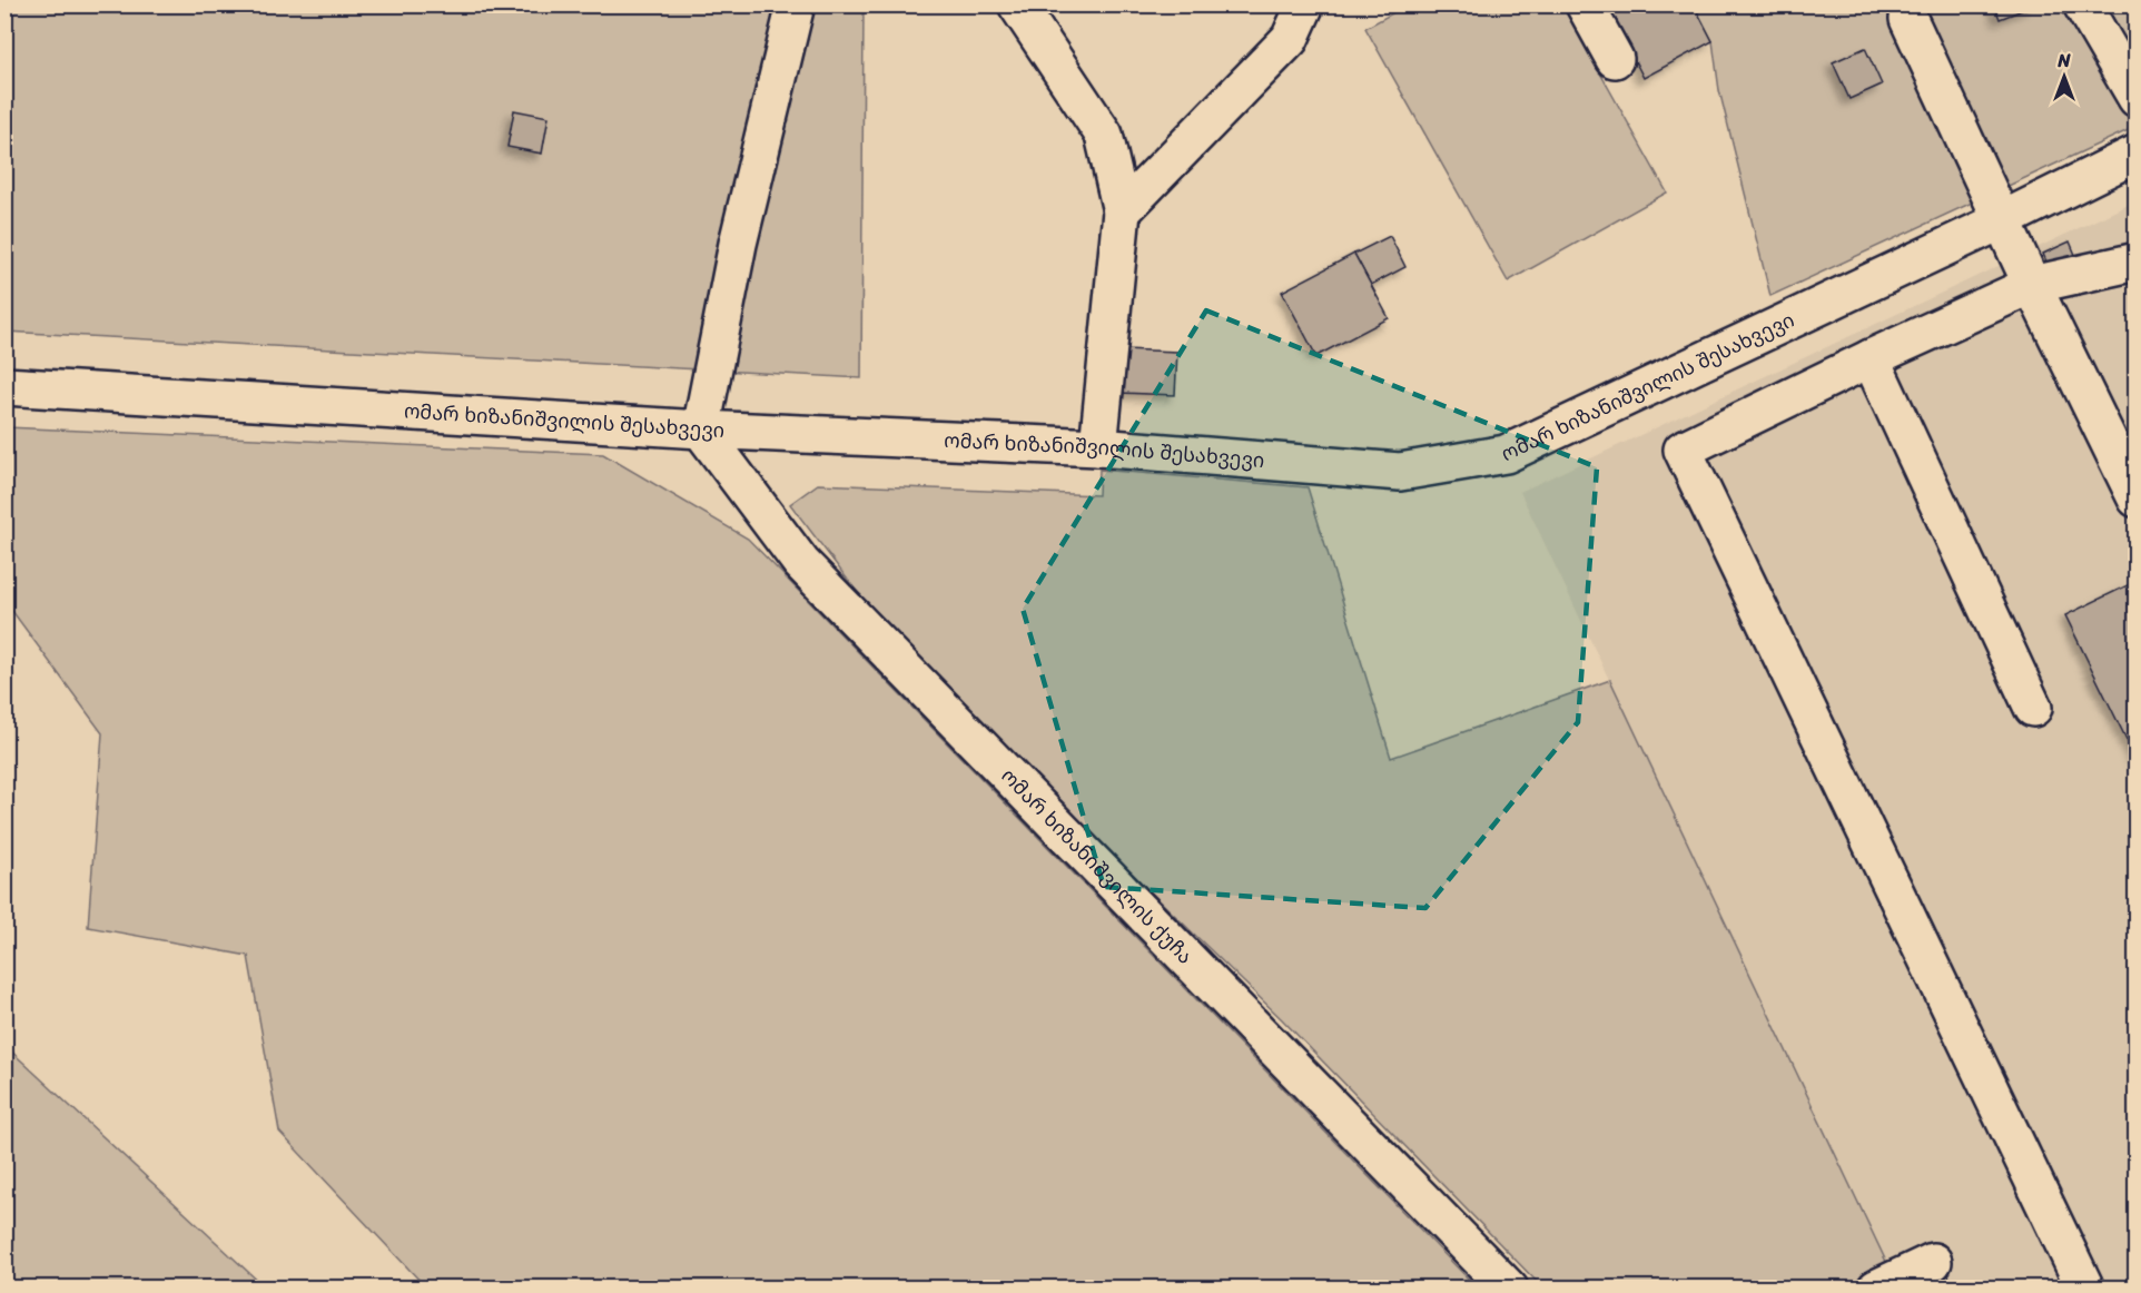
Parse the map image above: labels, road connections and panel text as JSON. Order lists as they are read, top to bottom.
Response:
{
  "streets": {
    "street": ["ომარ ხიზანიშვილის შესახვევი", "ომარ ხიზანიშვილის ქუჩა"]
  },
  "crossings": [
    ["ომარ ხიზანიშვილის შესახვევი", "ომარ ხიზანიშვილის ქუჩა"]
  ],
  "north": "top"
}
